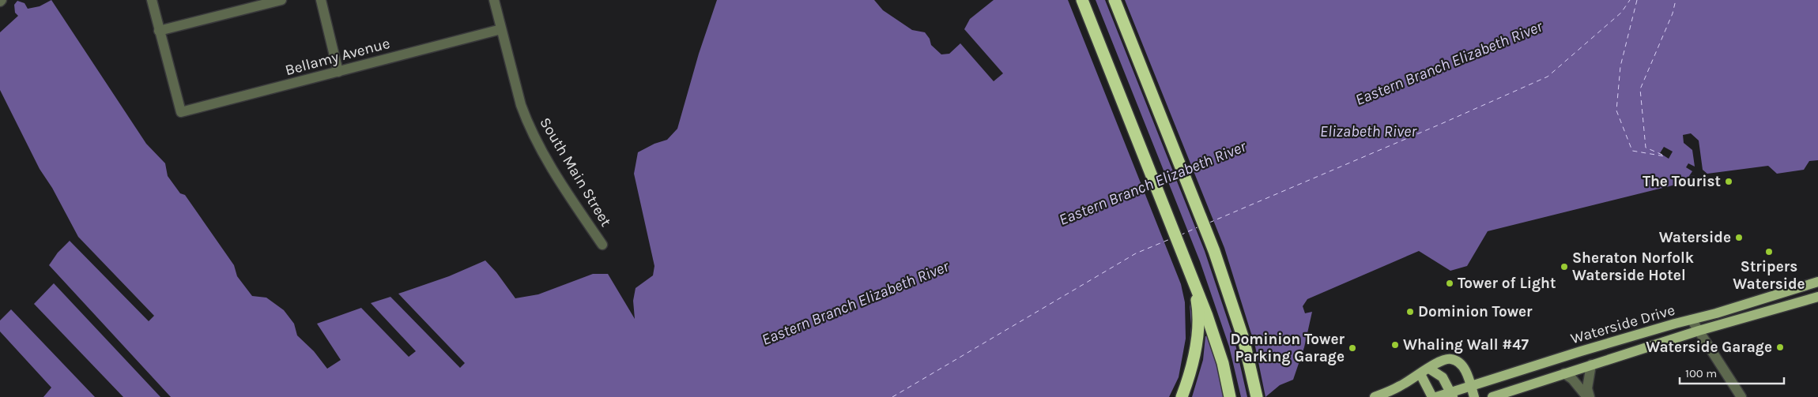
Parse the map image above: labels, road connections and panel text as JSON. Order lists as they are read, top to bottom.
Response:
{
  "streets": {
    "main road": ["Waterside Drive"],
    "street": ["Bellamy Avenue", "South Main Street"]
  },
  "crossings": [
    ["Bellamy Avenue", "South Main Street"]
  ],
  "water": ["Eastern Branch Elizabeth River", "Elizabeth River"],
  "places": [
    "The Tourist",
    "Waterside",
    "Stripers Waterside",
    "Sheraton Norfolk Waterside Hotel",
    "Tower of Light",
    "Dominion Tower",
    "Whaling Wall #47",
    "Waterside Garage",
    "Dominion Tower Parking Garage"
  ],
  "scale_bar": "100 m"
}
